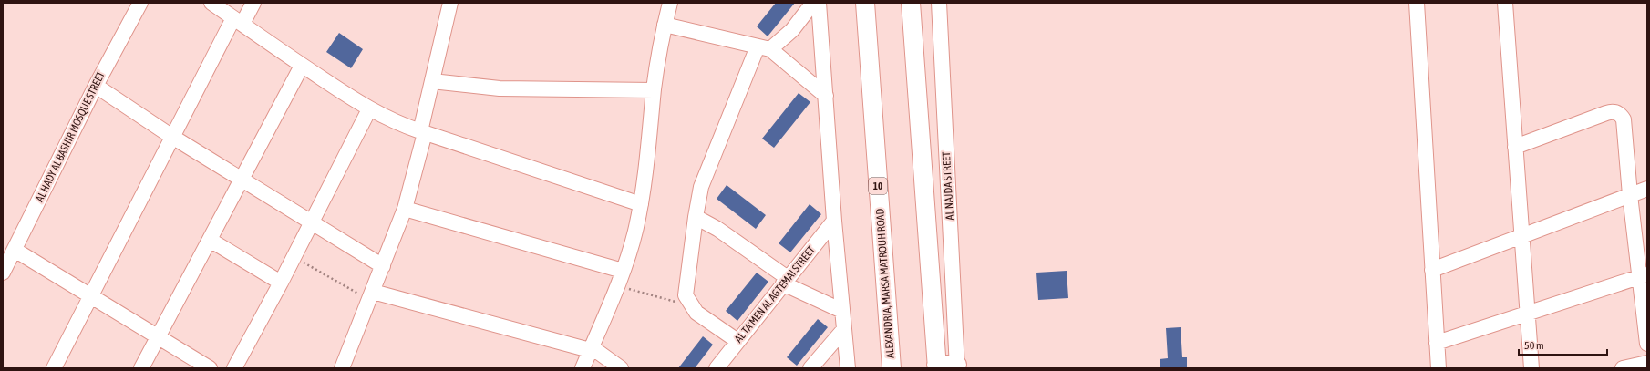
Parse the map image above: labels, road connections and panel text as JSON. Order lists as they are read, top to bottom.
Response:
{
  "streets": {
    "main road": ["10", "ALEXANDRIA, MARSA MATROUH ROAD"],
    "street": ["AL HADY AL BASHIR MOSQUE STREET", "AL NAJDA STREET", "AL TA'MEN AL AGTEMAI STREET"]
  },
  "scale_bar": "50 m"
}
